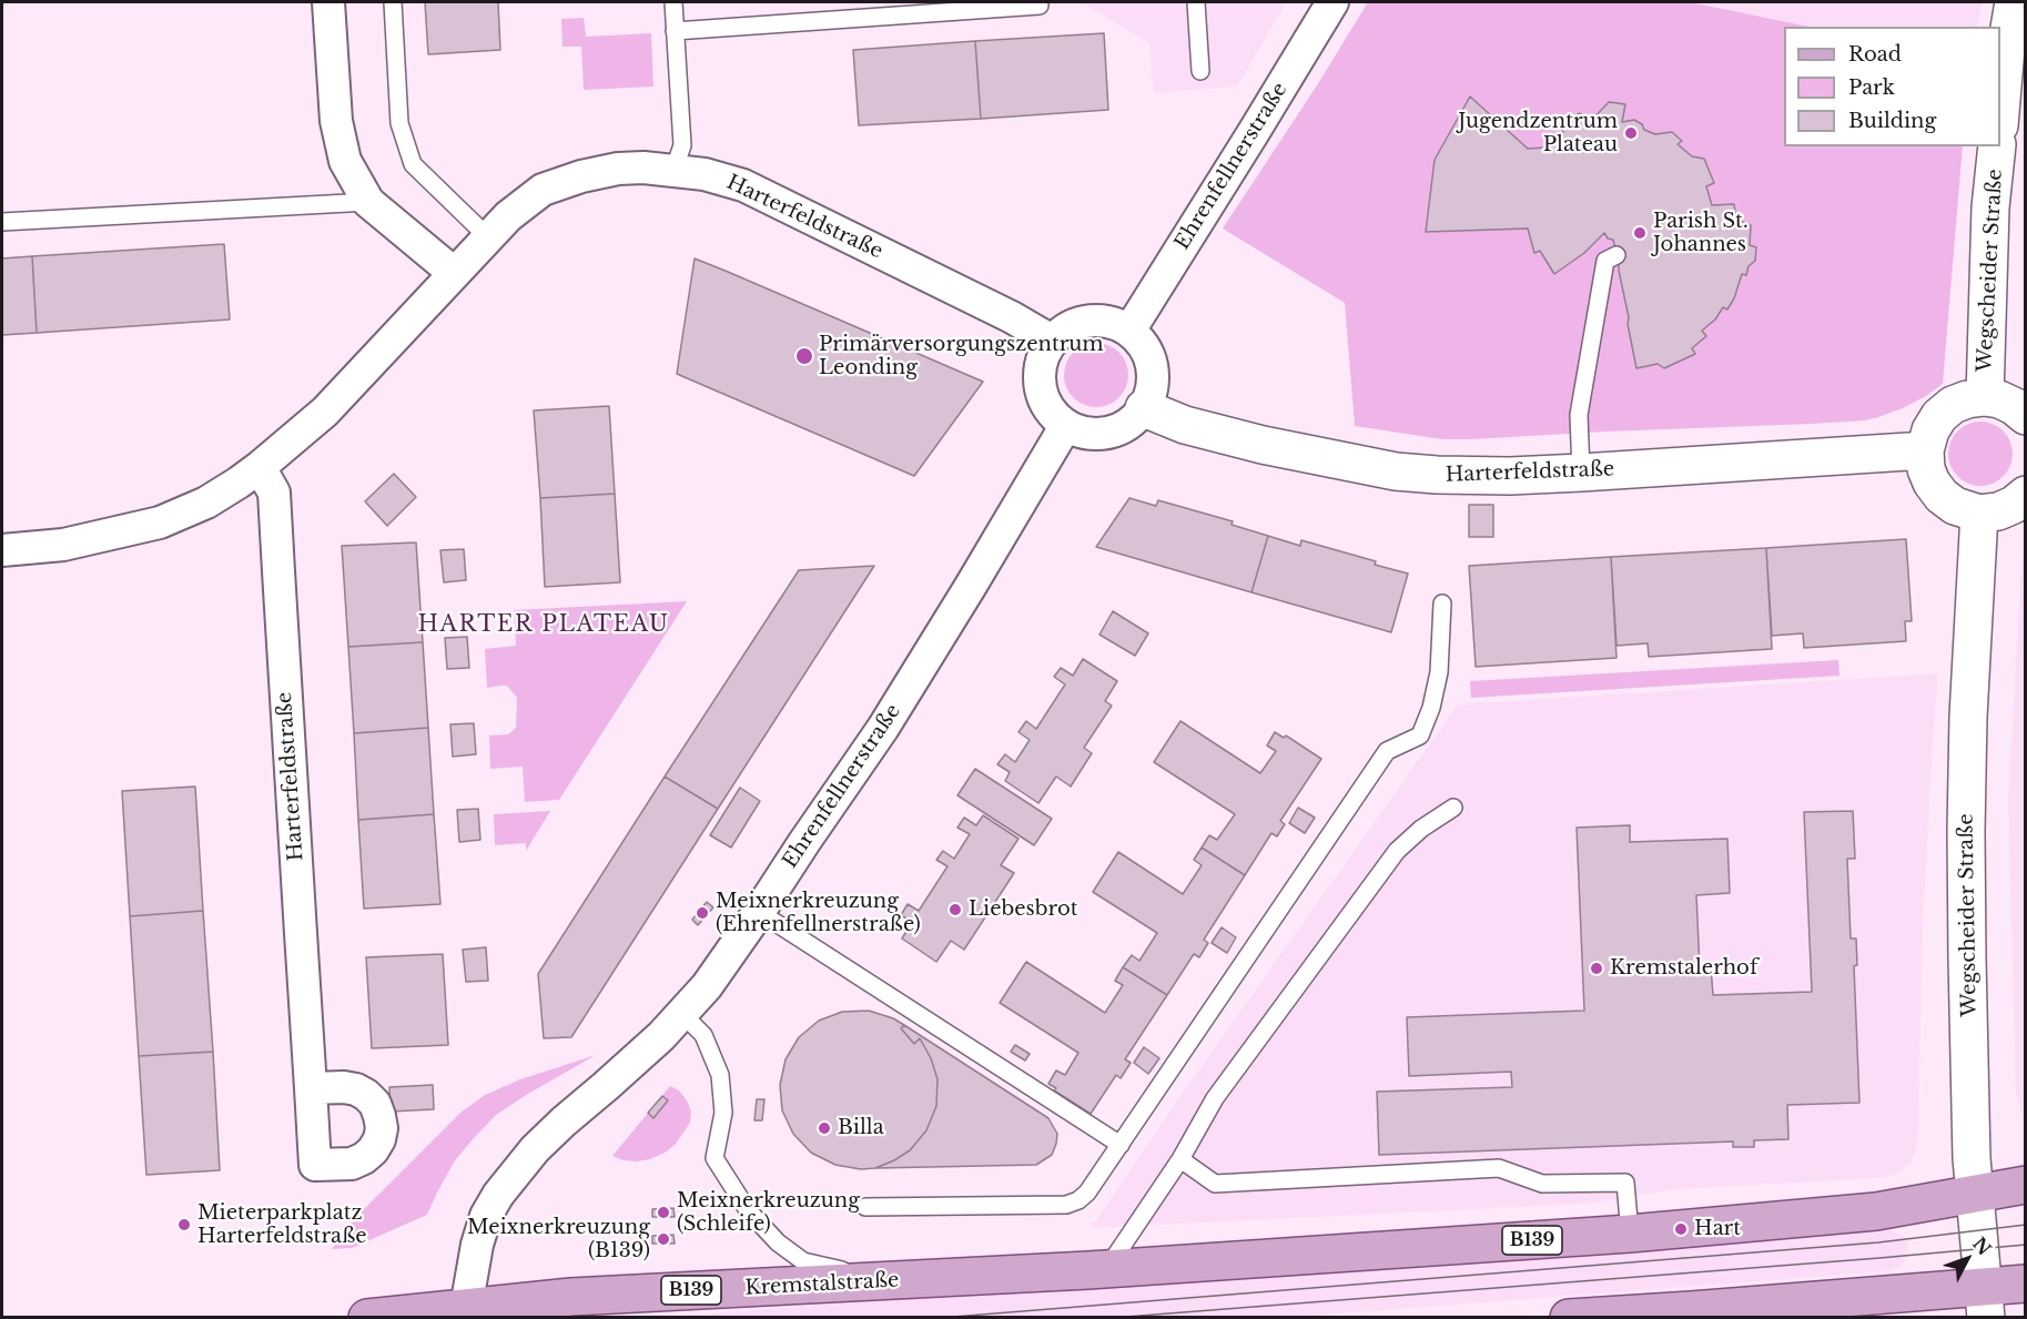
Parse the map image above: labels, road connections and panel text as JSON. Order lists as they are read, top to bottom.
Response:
{
  "streets": {
    "main road": ["B139", "Kremstalstraße"],
    "street": ["Ehrenfellnerstraße", "Harterfeldstraße", "Wegscheider Straße"]
  },
  "crossings": [
    ["Ehrenfellnerstraße", "Harterfeldstraße"],
    ["Ehrenfellnerstraße", "Kremstalstraße"],
    ["Wegscheider Straße", "B139"],
    ["B139", "Kremstalstraße"]
  ],
  "districts": ["HARTER PLATEAU"],
  "places": [
    "Jugendzentrum Plateau",
    "Parish St. Johannes",
    "Primärversorgungszentrum Leonding",
    "Liebesbrot",
    "Meixnerkreuzung (Ehrenfellnerstraße)",
    "Kremstalerhof",
    "Billa",
    "Meixnerkreuzung (Schleife)",
    "Mieterparkplatz Harterfeldstraße",
    "Hart",
    "Meixnerkreuzung (B139)"
  ],
  "legend": ["Road", "Park", "Building"],
  "north": "top right"
}
